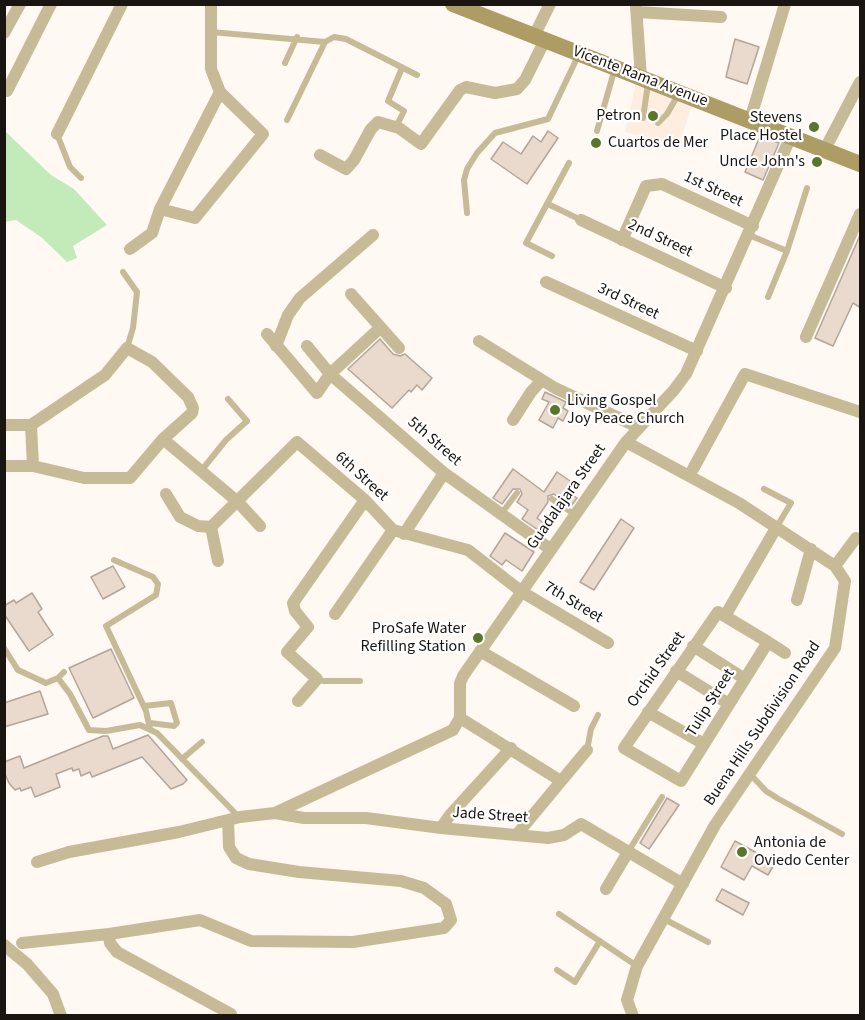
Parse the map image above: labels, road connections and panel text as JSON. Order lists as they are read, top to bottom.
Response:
{
  "streets": {
    "main road": ["Vicente Rama Avenue"],
    "street": [
      "1st Street",
      "2nd Street",
      "3rd Street",
      "5th Street",
      "6th Street",
      "Guadalajara Street",
      "7th Street",
      "Orchid Street",
      "Tulip Street",
      "Buena Hills Subdivision Road",
      "Jade Street"
    ]
  },
  "crossings": [
    ["Vicente Rama Avenue", "Guadalajara Street"],
    ["1st Street", "2nd Street"],
    ["1st Street", "Guadalajara Street"],
    ["2nd Street", "Guadalajara Street"],
    ["3rd Street", "Guadalajara Street"],
    ["5th Street", "Guadalajara Street"],
    ["Guadalajara Street", "7th Street"],
    ["Orchid Street", "Tulip Street"],
    ["Buena Hills Subdivision Road", "Jade Street"]
  ],
  "places": [
    "Petron",
    "Stevens Place Hostel",
    "Cuartos de Mer",
    "Uncle John's",
    "Living Gospel Joy Peace Church",
    "ProSafe Water Refilling Station",
    "Antonia de Oviedo Center"
  ]
}
